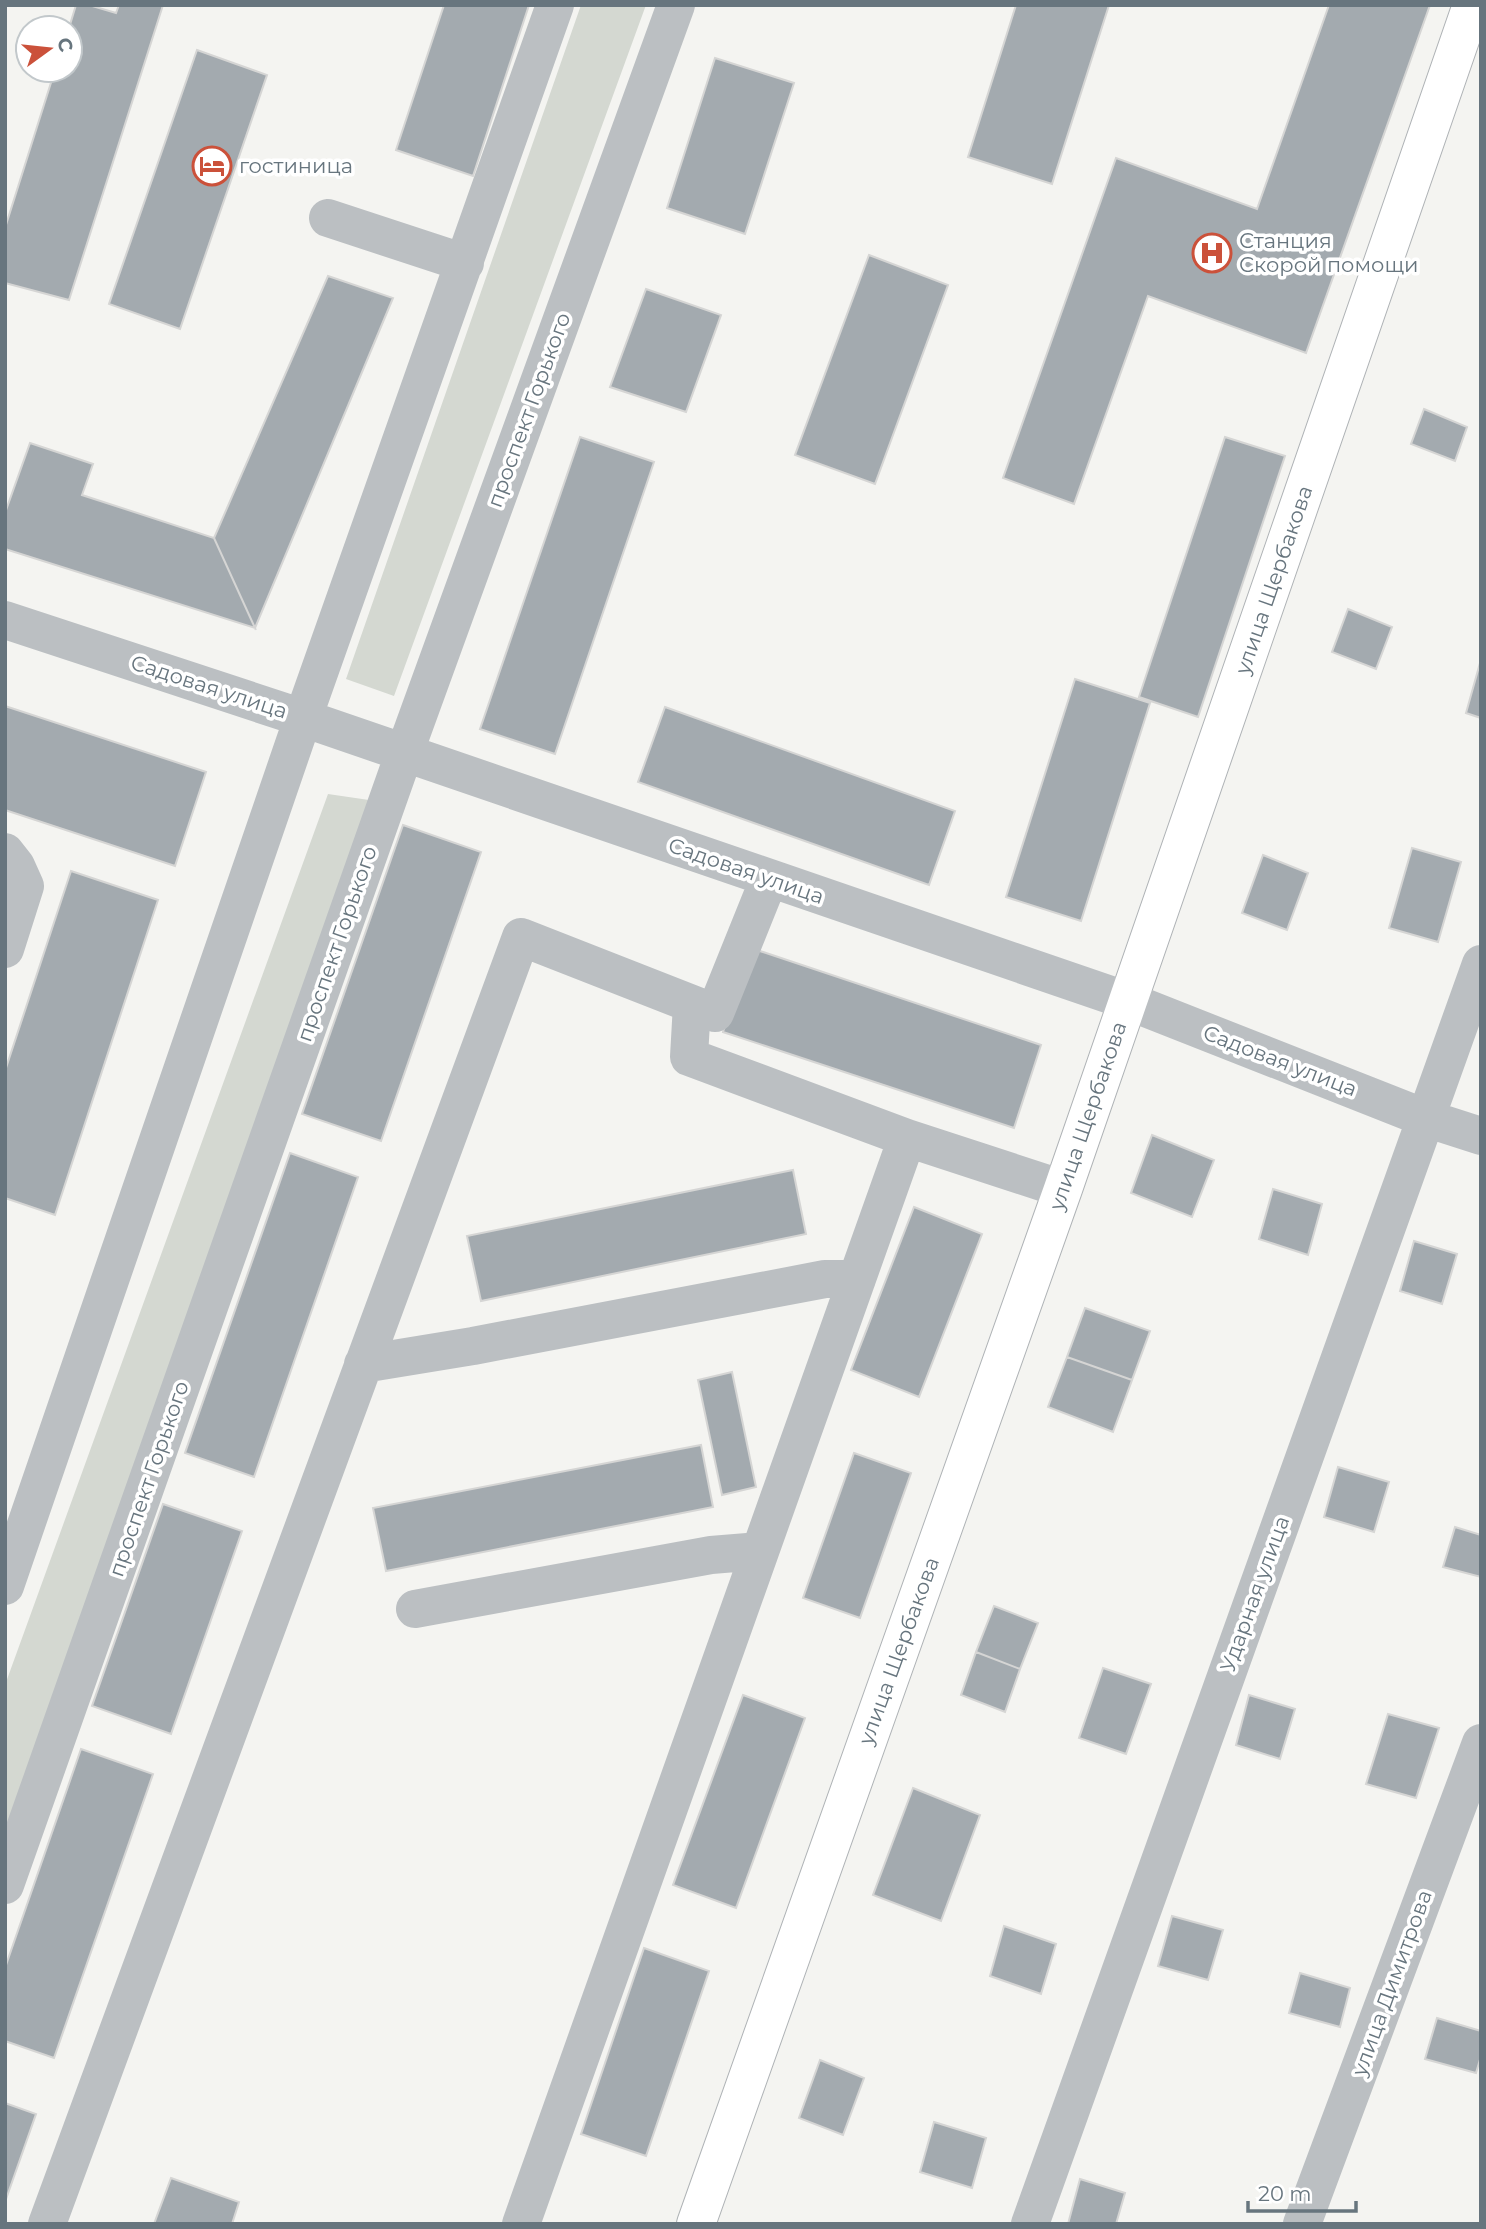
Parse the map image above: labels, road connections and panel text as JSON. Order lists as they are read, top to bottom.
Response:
{
  "streets": {
    "main road": ["улица Щербакова"],
    "street": [
      "проспект Горького",
      "Садовая улица",
      "Ударная улица",
      "улица Димитрова"
    ]
  },
  "crossings": [
    ["проспект Горького", "Садовая улица"],
    ["улица Щербакова", "Садовая улица"],
    ["Садовая улица", "Ударная улица"]
  ],
  "places": {
    "hotel": ["гостиница"],
    "hospital": ["Станция Скорой помощи"]
  },
  "scale_bar": "20 m",
  "north": "right"
}
